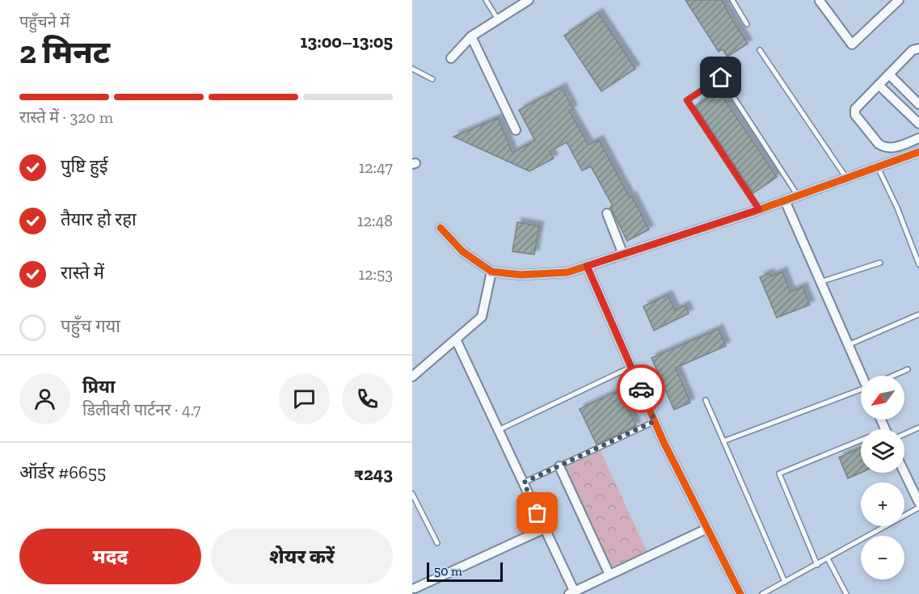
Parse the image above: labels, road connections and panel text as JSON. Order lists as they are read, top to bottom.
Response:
{
  "scale_bar": "50 m",
  "north": "bottom left",
  "page": {
    "heading": ["2 मिनट", "पहुँचने में", "13:00–13:05"],
    "panel": [
      "प्रिया",
      "डिलीवरी पार्टनर · 4.7",
      "ऑर्डर #6655",
      "₹243"
    ],
    "bar": "रास्ते में · 320 m",
    "list": [
      ["पुष्टि हुई", "12:47"],
      ["तैयार हो रहा", "12:48"],
      ["रास्ते में", "12:53"],
      "पहुँच गया"
    ],
    "map_buttons": ["+", "−"],
    "buttons": ["मदद", "शेयर करें"],
    "scale": "50 m"
  }
}
